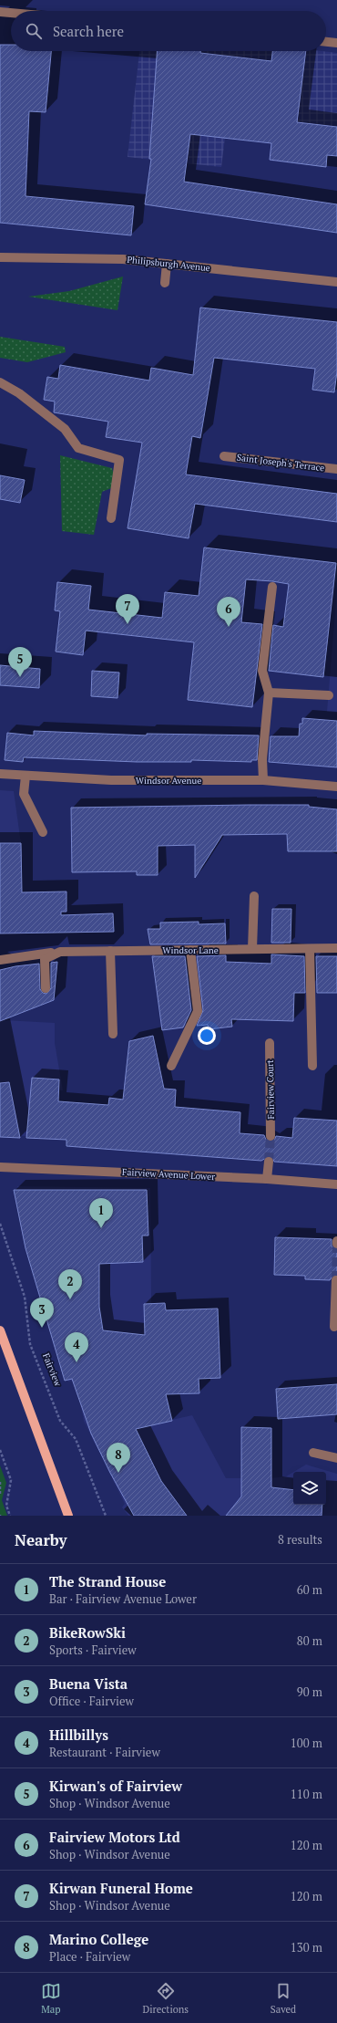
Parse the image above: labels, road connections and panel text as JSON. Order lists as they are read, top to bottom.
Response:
{
  "streets": {
    "street": [
      "Philipsburgh Avenue",
      "Saint Joseph's Terrace",
      "Windsor Avenue",
      "Windsor Lane",
      "Fairview Court",
      "Fairview Avenue Lower"
    ],
    "path": ["Fairview"]
  },
  "page": {
    "search": "Search here",
    "pins": [
      "7",
      "6",
      "5",
      "1",
      "2",
      "3",
      "4",
      "8"
    ],
    "heading": ["Nearby", "8 results"],
    "list": [
      {
        "mark": "1",
        "name": "The Strand House",
        "note": "Bar · Fairview Avenue Lower",
        "value": "60 m"
      },
      {
        "mark": "2",
        "name": "BikeRowSki",
        "note": "Sports · Fairview",
        "value": "80 m"
      },
      {
        "mark": "3",
        "name": "Buena Vista",
        "note": "Office · Fairview",
        "value": "90 m"
      },
      {
        "mark": "4",
        "name": "Hillbillys",
        "note": "Restaurant · Fairview",
        "value": "100 m"
      },
      {
        "mark": "5",
        "name": "Kirwan's of Fairview",
        "note": "Shop · Windsor Avenue",
        "value": "110 m"
      },
      {
        "mark": "6",
        "name": "Fairview Motors Ltd",
        "note": "Shop · Windsor Avenue",
        "value": "120 m"
      },
      {
        "mark": "7",
        "name": "Kirwan Funeral Home",
        "note": "Shop · Windsor Avenue",
        "value": "120 m"
      },
      {
        "mark": "8",
        "name": "Marino College",
        "note": "Place · Fairview",
        "value": "130 m"
      }
    ],
    "nav": ["Map", "Directions", "Saved"]
  }
}
